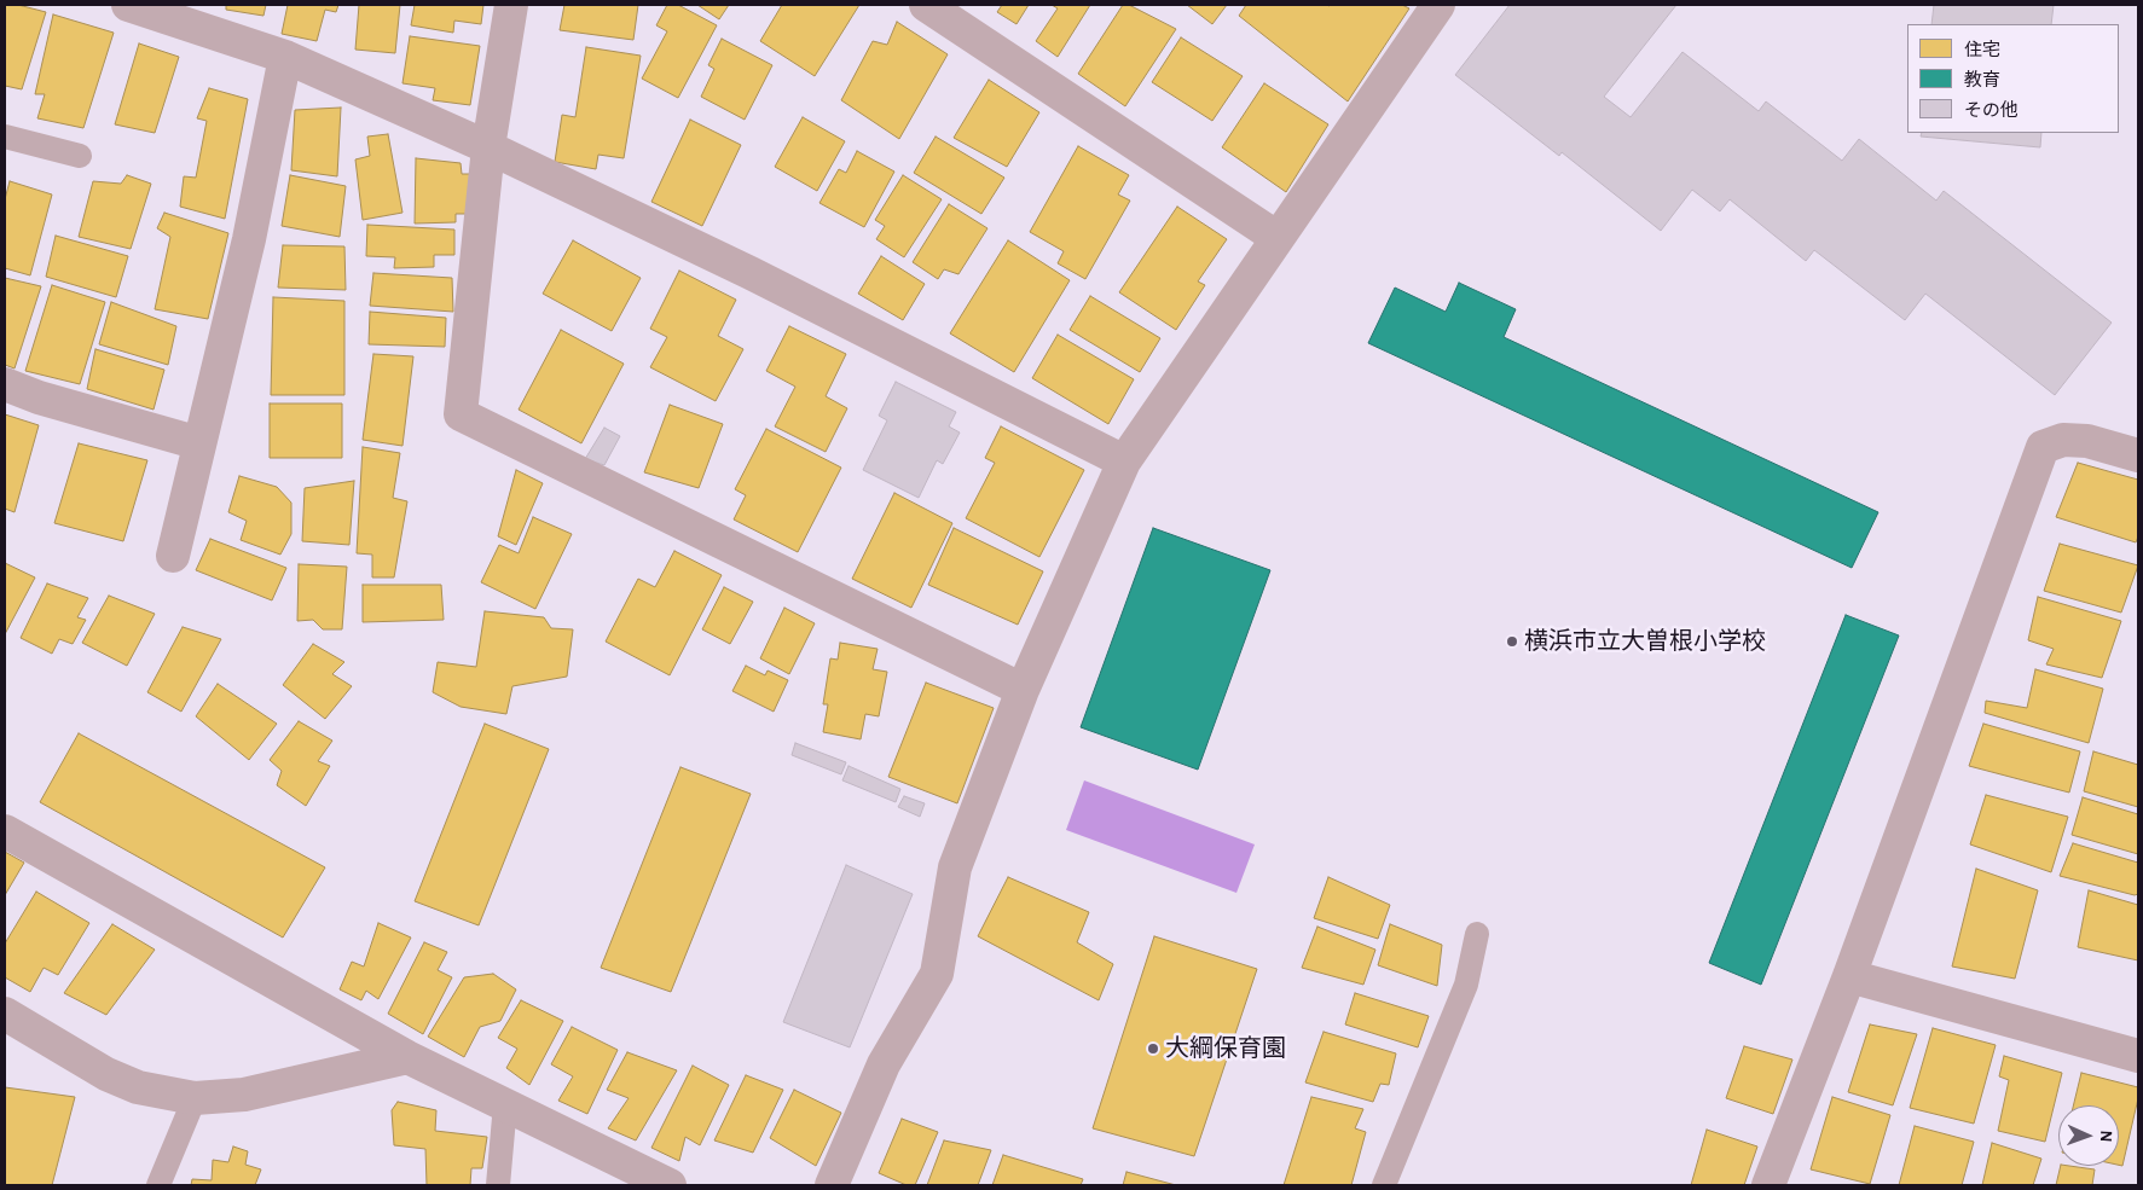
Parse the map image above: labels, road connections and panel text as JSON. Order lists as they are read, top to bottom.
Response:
{
  "places": ["横浜市立大曽根小学校", "大綱保育園"],
  "legend": ["住宅", "教育", "その他"],
  "north": "right"
}
